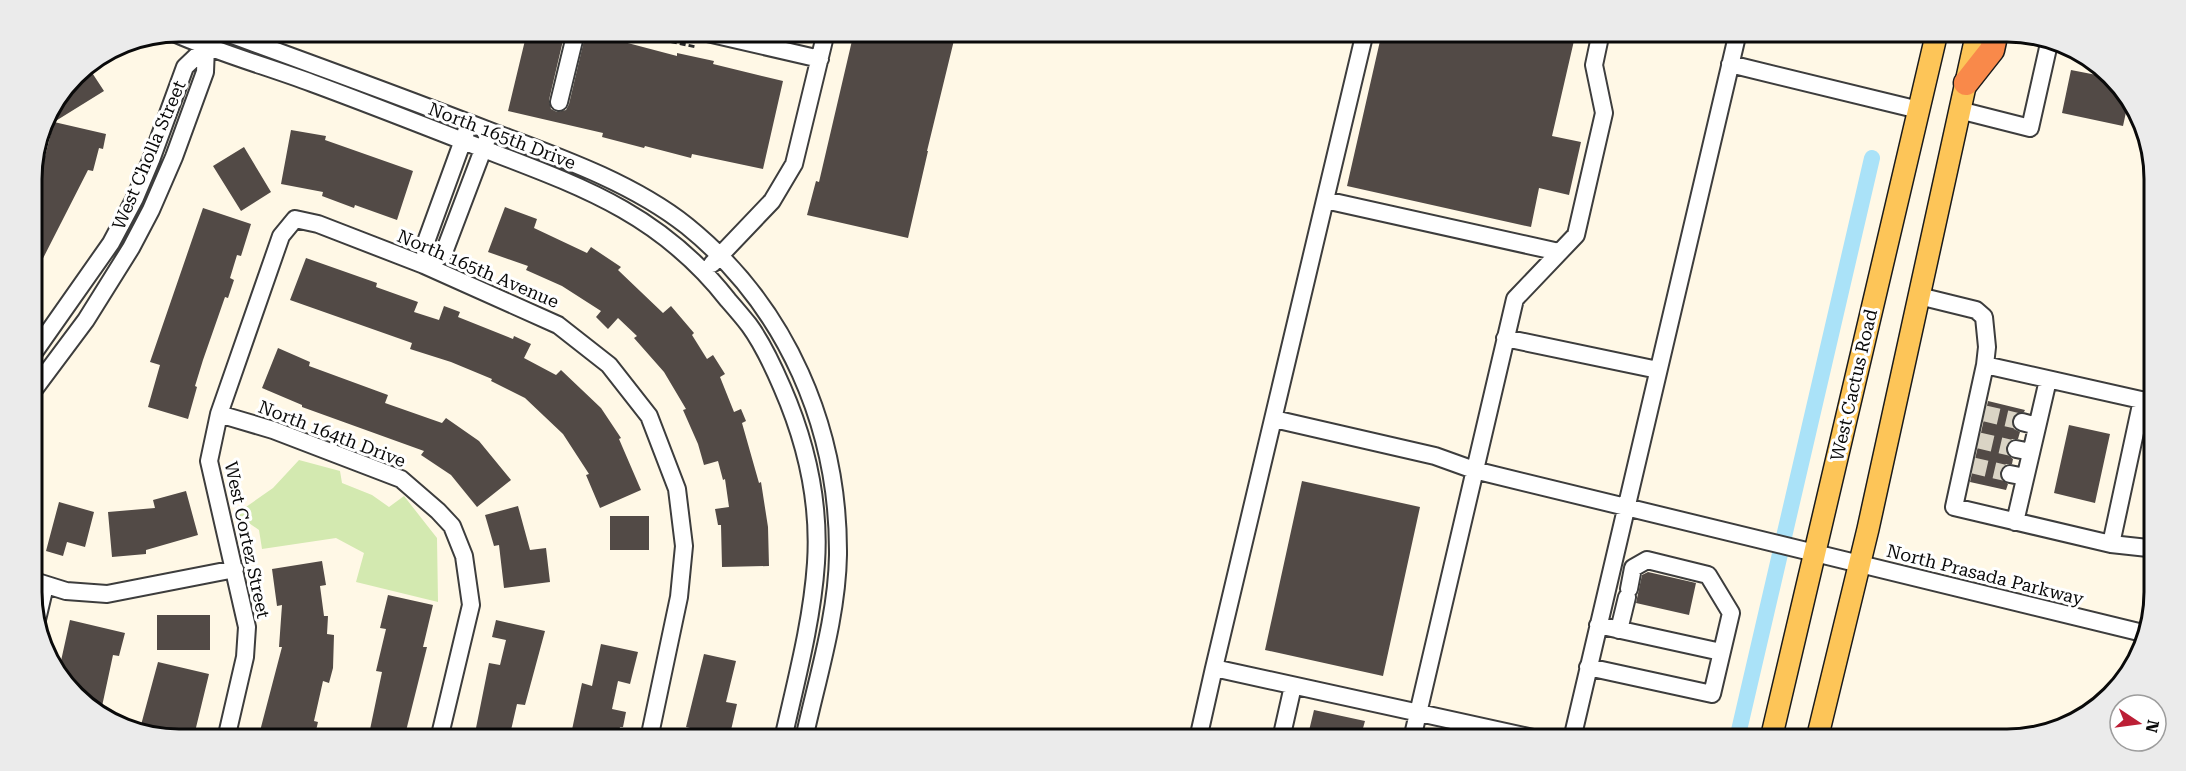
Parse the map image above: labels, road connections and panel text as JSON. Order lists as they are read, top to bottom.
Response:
{
  "streets": {
    "main road": ["West Cactus Road"],
    "street": [
      "North 165th Drive",
      "West Cholla Street",
      "North 165th Avenue",
      "North 164th Drive",
      "West Cortez Street",
      "North Prasada Parkway"
    ]
  },
  "crossings": [
    ["North 165th Drive", "West Cholla Street"],
    ["North 165th Avenue", "West Cortez Street"],
    ["West Cactus Road", "North Prasada Parkway"],
    ["North 164th Drive", "West Cortez Street"]
  ],
  "north": "right"
}
